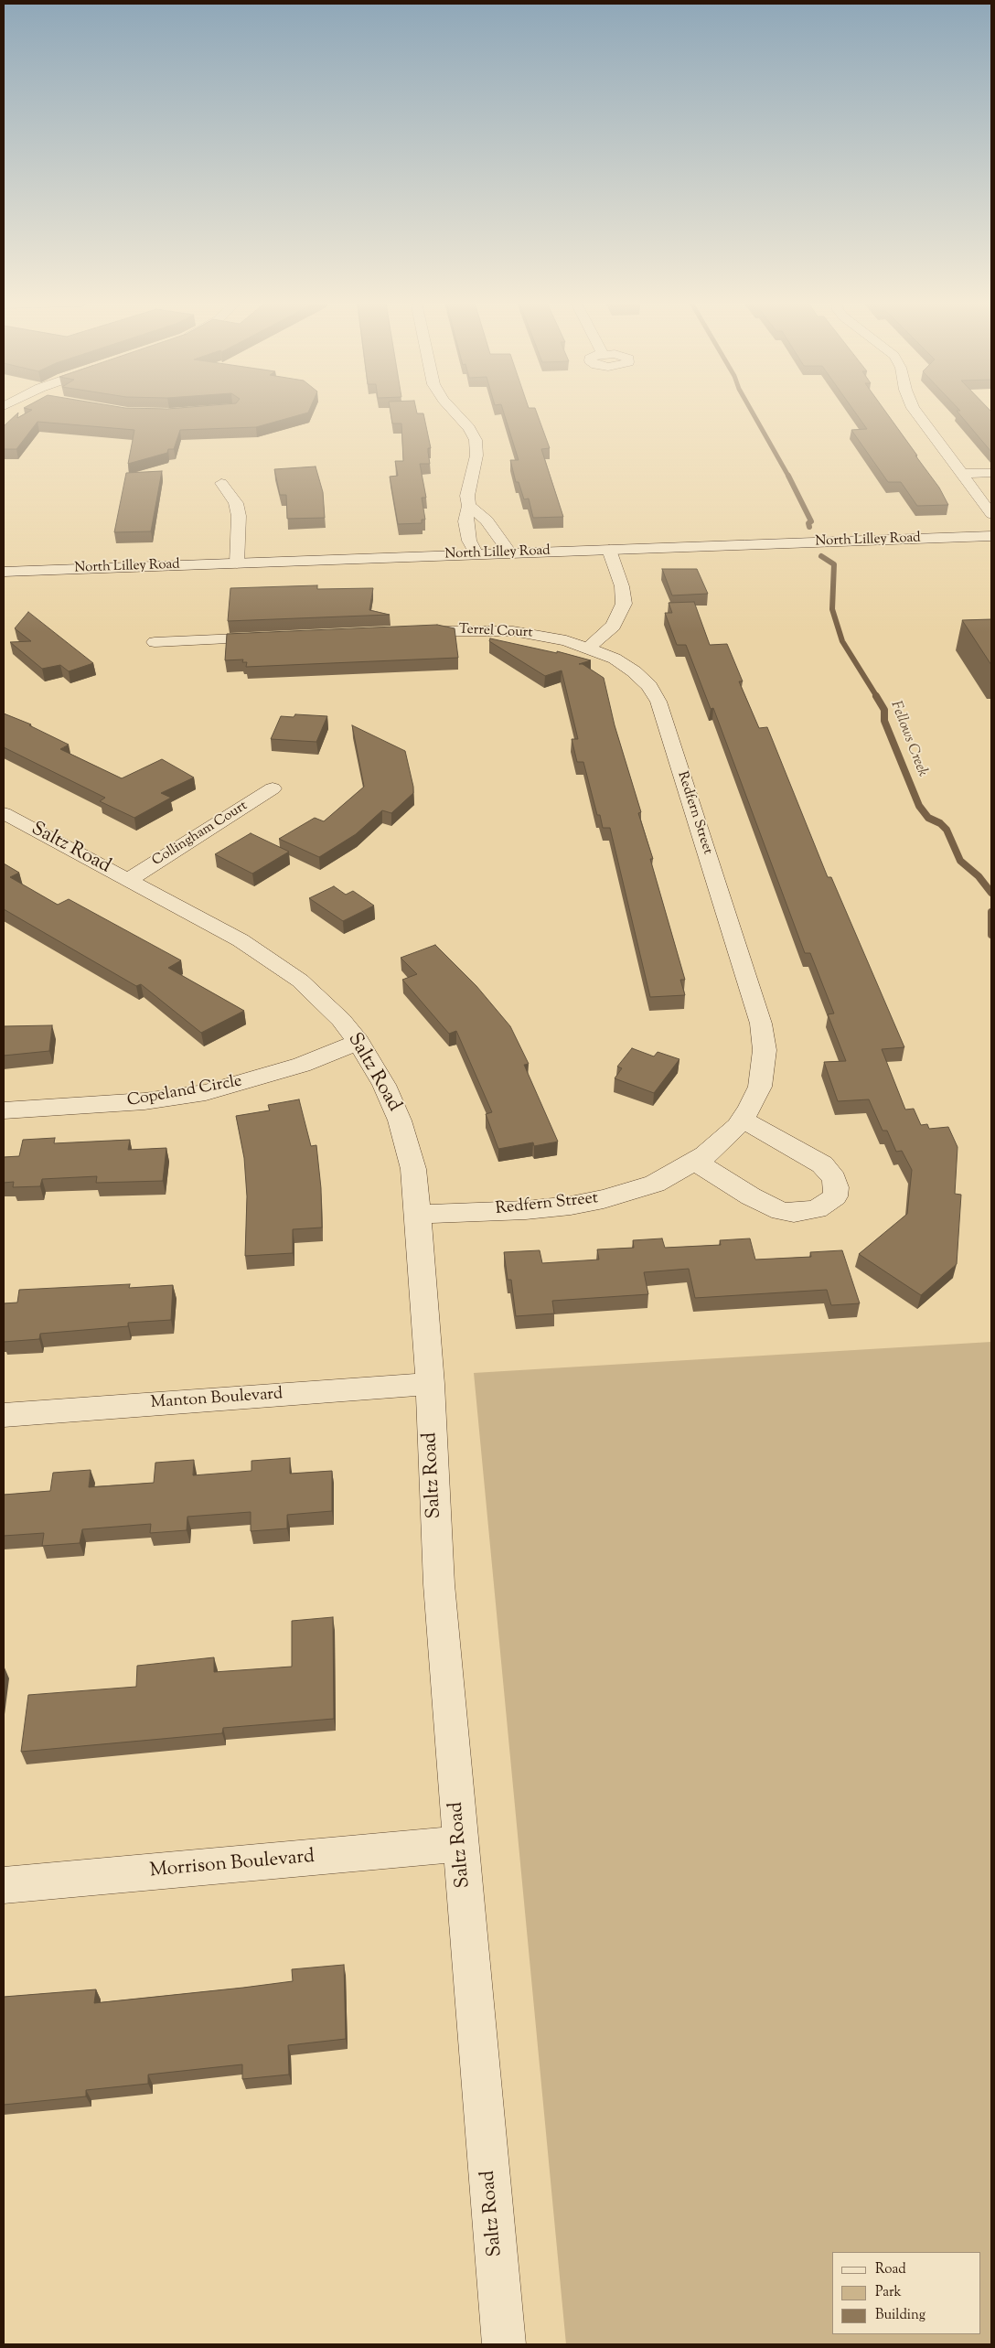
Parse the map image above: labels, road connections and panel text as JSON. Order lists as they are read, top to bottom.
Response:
{
  "streets": {
    "street": [
      "North Lilley Road",
      "Terrel Court",
      "Redfern Street",
      "Collingham Court",
      "Saltz Road",
      "Copeland Circle",
      "Manton Boulevard",
      "Morrison Boulevard"
    ]
  },
  "crossings": [
    ["Terrel Court", "Redfern Street"],
    ["Redfern Street", "Saltz Road"],
    ["Collingham Court", "Saltz Road"],
    ["Saltz Road", "Copeland Circle"],
    ["Saltz Road", "Manton Boulevard"],
    ["Saltz Road", "Morrison Boulevard"]
  ],
  "water": ["Fellows Creek"],
  "legend": ["Road", "Park", "Building"]
}
